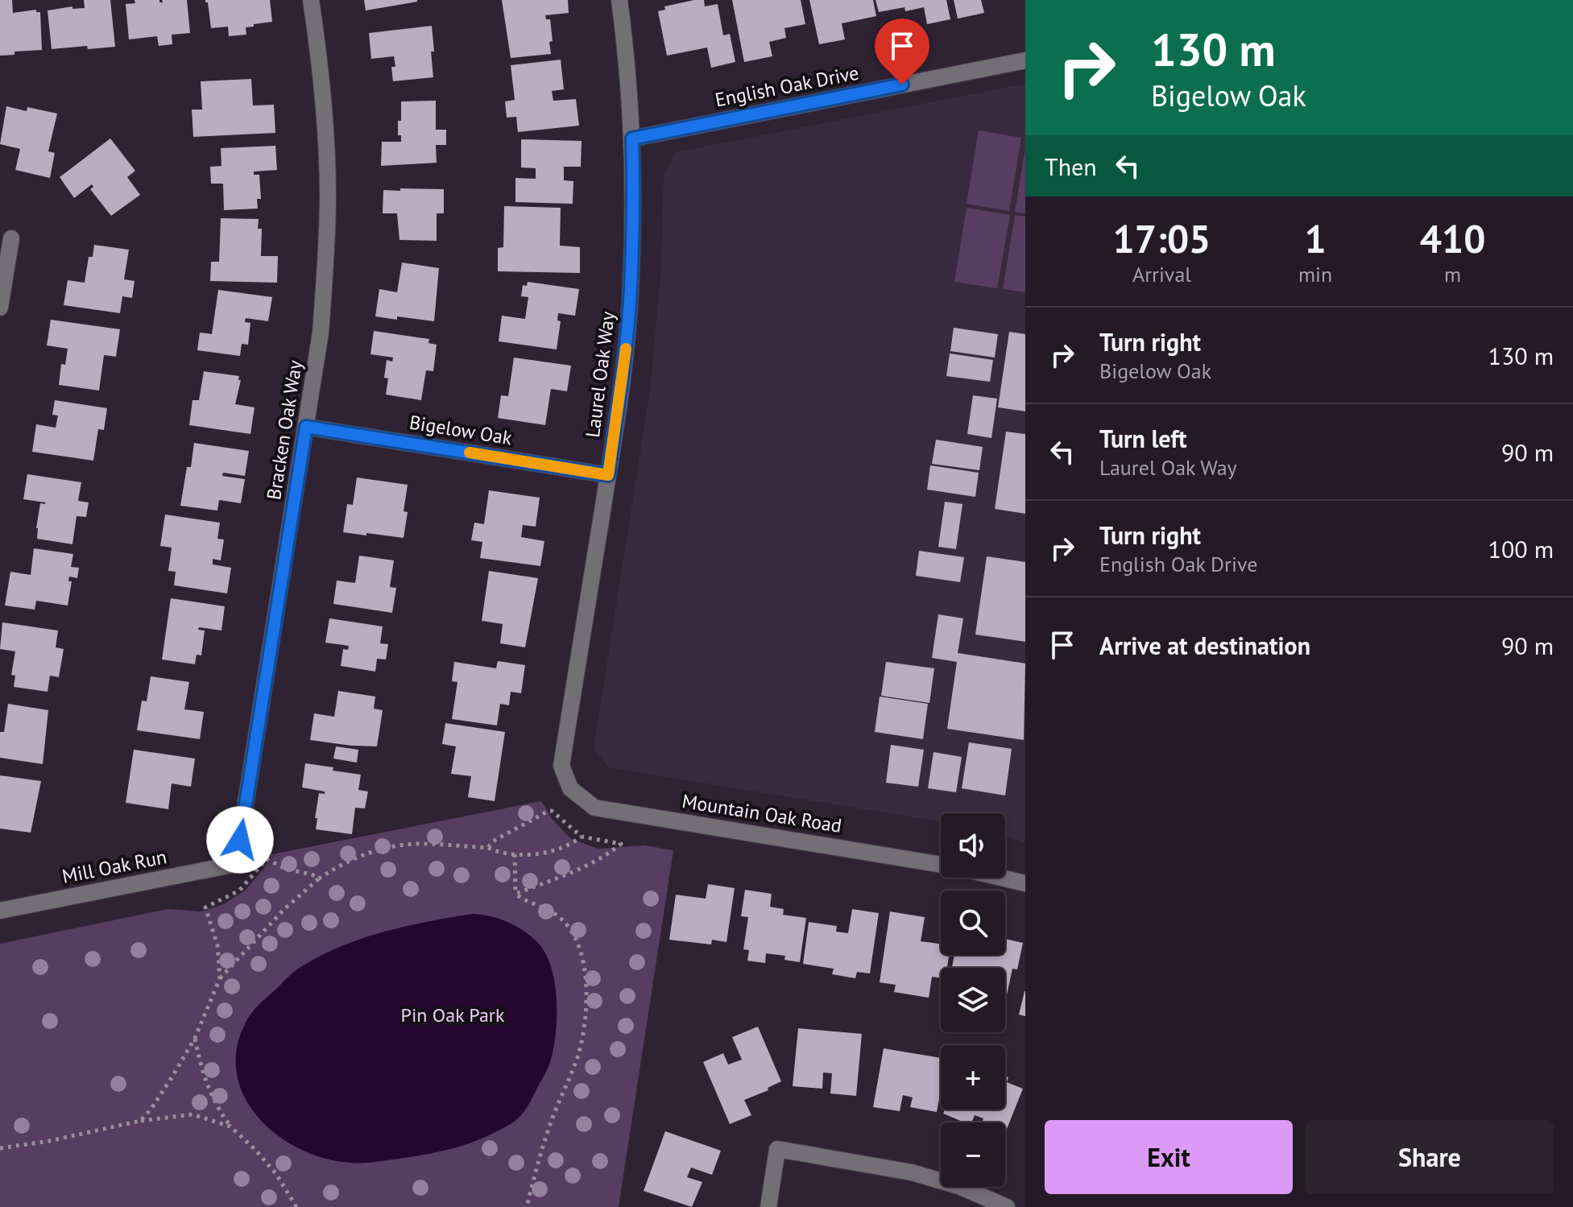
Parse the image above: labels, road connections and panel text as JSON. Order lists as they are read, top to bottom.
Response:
{
  "streets": {
    "street": [
      "English Oak Drive",
      "Laurel Oak Way",
      "Bracken Oak Way",
      "Bigelow Oak",
      "Mountain Oak Road",
      "Mill Oak Run"
    ]
  },
  "crossings": [
    ["English Oak Drive", "Laurel Oak Way"],
    ["Laurel Oak Way", "Bigelow Oak"],
    ["Laurel Oak Way", "Mountain Oak Road"],
    ["Bracken Oak Way", "Bigelow Oak"],
    ["Bracken Oak Way", "Mill Oak Run"]
  ],
  "parks": ["Pin Oak Park"],
  "page": {
    "turn": ["130 m", "Bigelow Oak"],
    "then": "Then",
    "eta": [
      "17:05",
      "Arrival",
      "1",
      "min",
      "410",
      "m"
    ],
    "list": [
      {
        "name": "Turn right",
        "note": "Bigelow Oak",
        "value": "130 m"
      },
      {
        "name": "Turn left",
        "note": "Laurel Oak Way",
        "value": "90 m"
      },
      {
        "name": "Turn right",
        "note": "English Oak Drive",
        "value": "100 m"
      },
      {
        "name": "Arrive at destination",
        "value": "90 m"
      }
    ],
    "map_buttons": ["+", "−"],
    "buttons": ["Exit", "Share"]
  }
}
